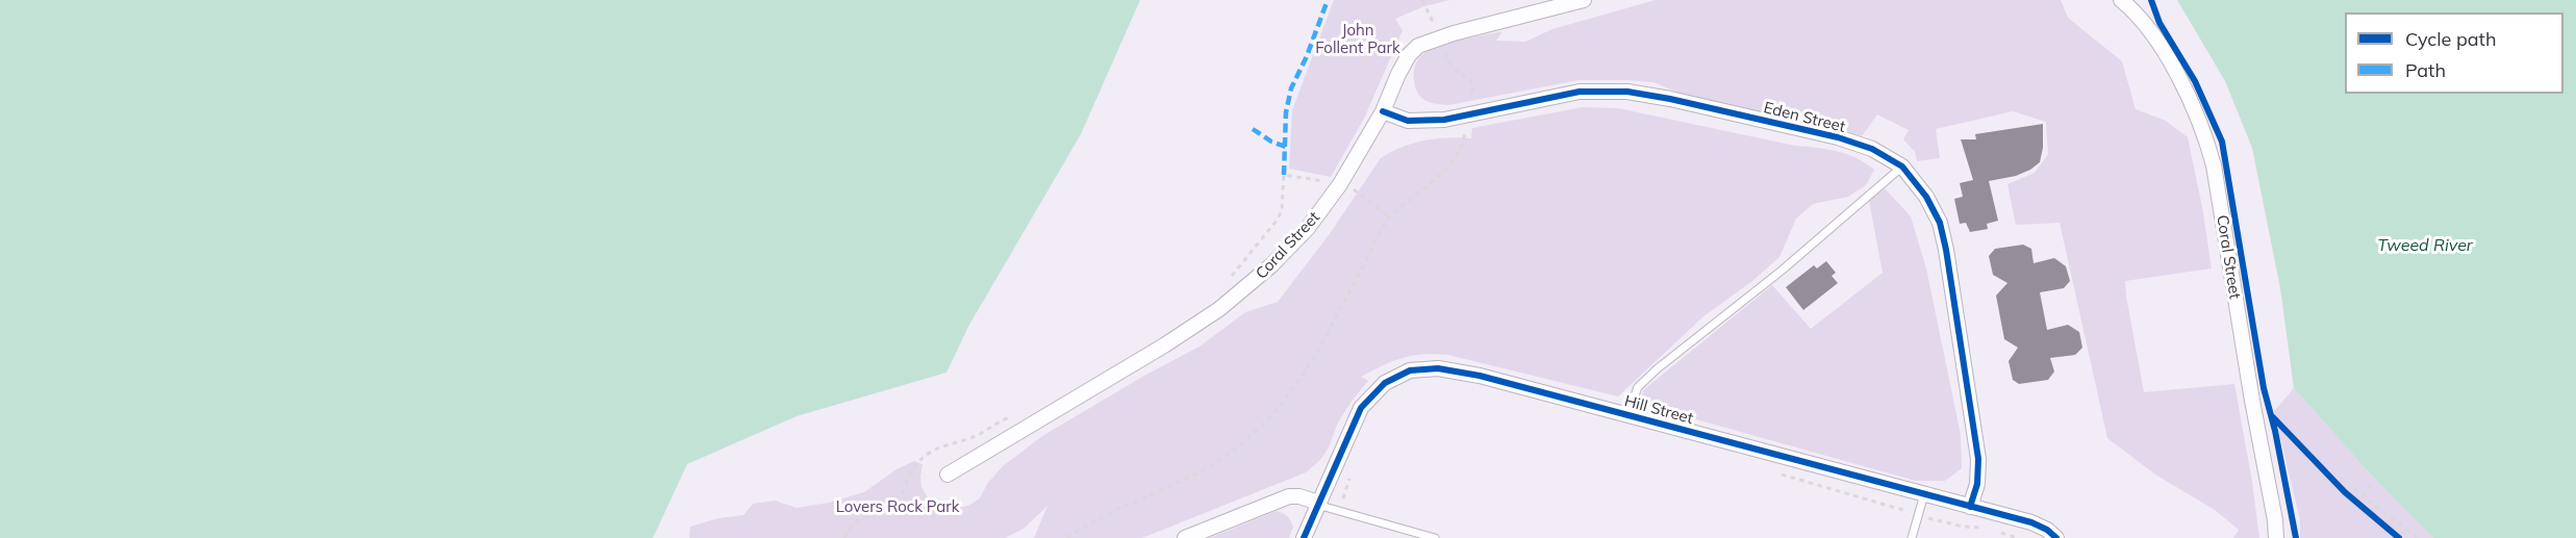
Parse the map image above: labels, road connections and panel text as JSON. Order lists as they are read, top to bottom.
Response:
{
  "streets": {
    "street": ["Eden Street", "Coral Street", "Hill Street"]
  },
  "crossings": [
    ["Eden Street", "Coral Street"],
    ["Eden Street", "Hill Street"]
  ],
  "water": ["Tweed River"],
  "parks": ["John Follent Park", "Lovers Rock Park"],
  "legend": ["Cycle path", "Path"]
}
